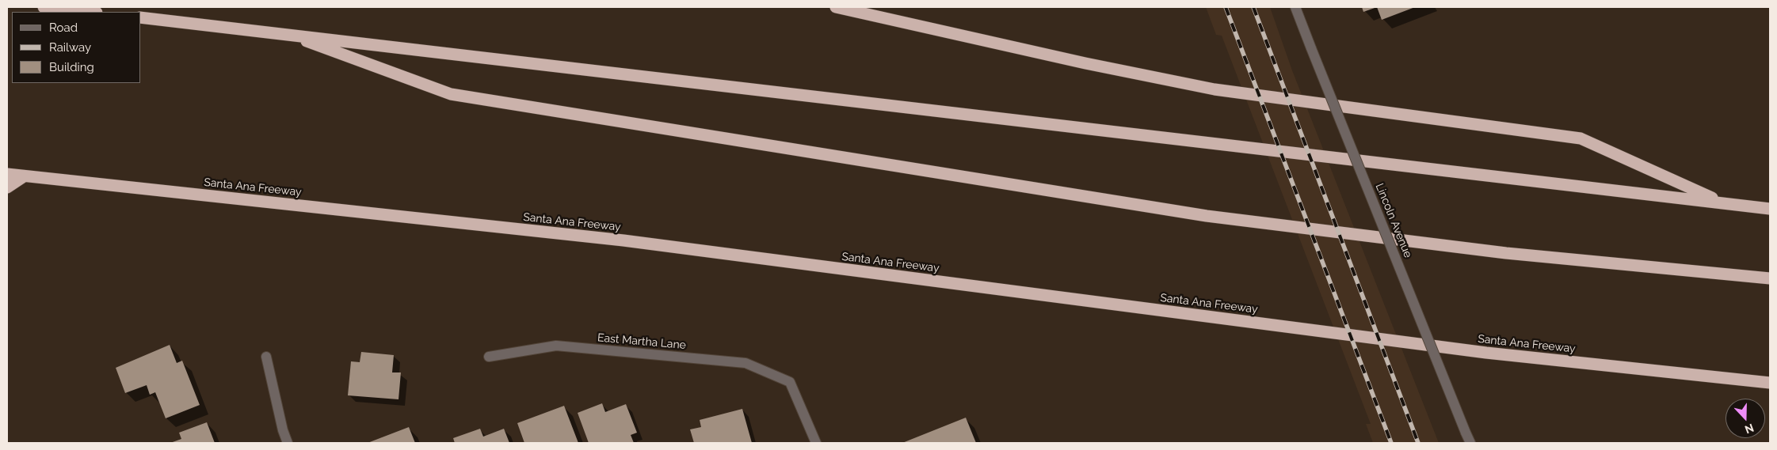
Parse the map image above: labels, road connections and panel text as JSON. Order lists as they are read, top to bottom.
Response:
{
  "streets": {
    "highway": ["Santa Ana Freeway"],
    "street": ["Lincoln Avenue", "East Martha Lane"]
  },
  "legend": ["Road", "Railway", "Building"],
  "north": "bottom"
}
